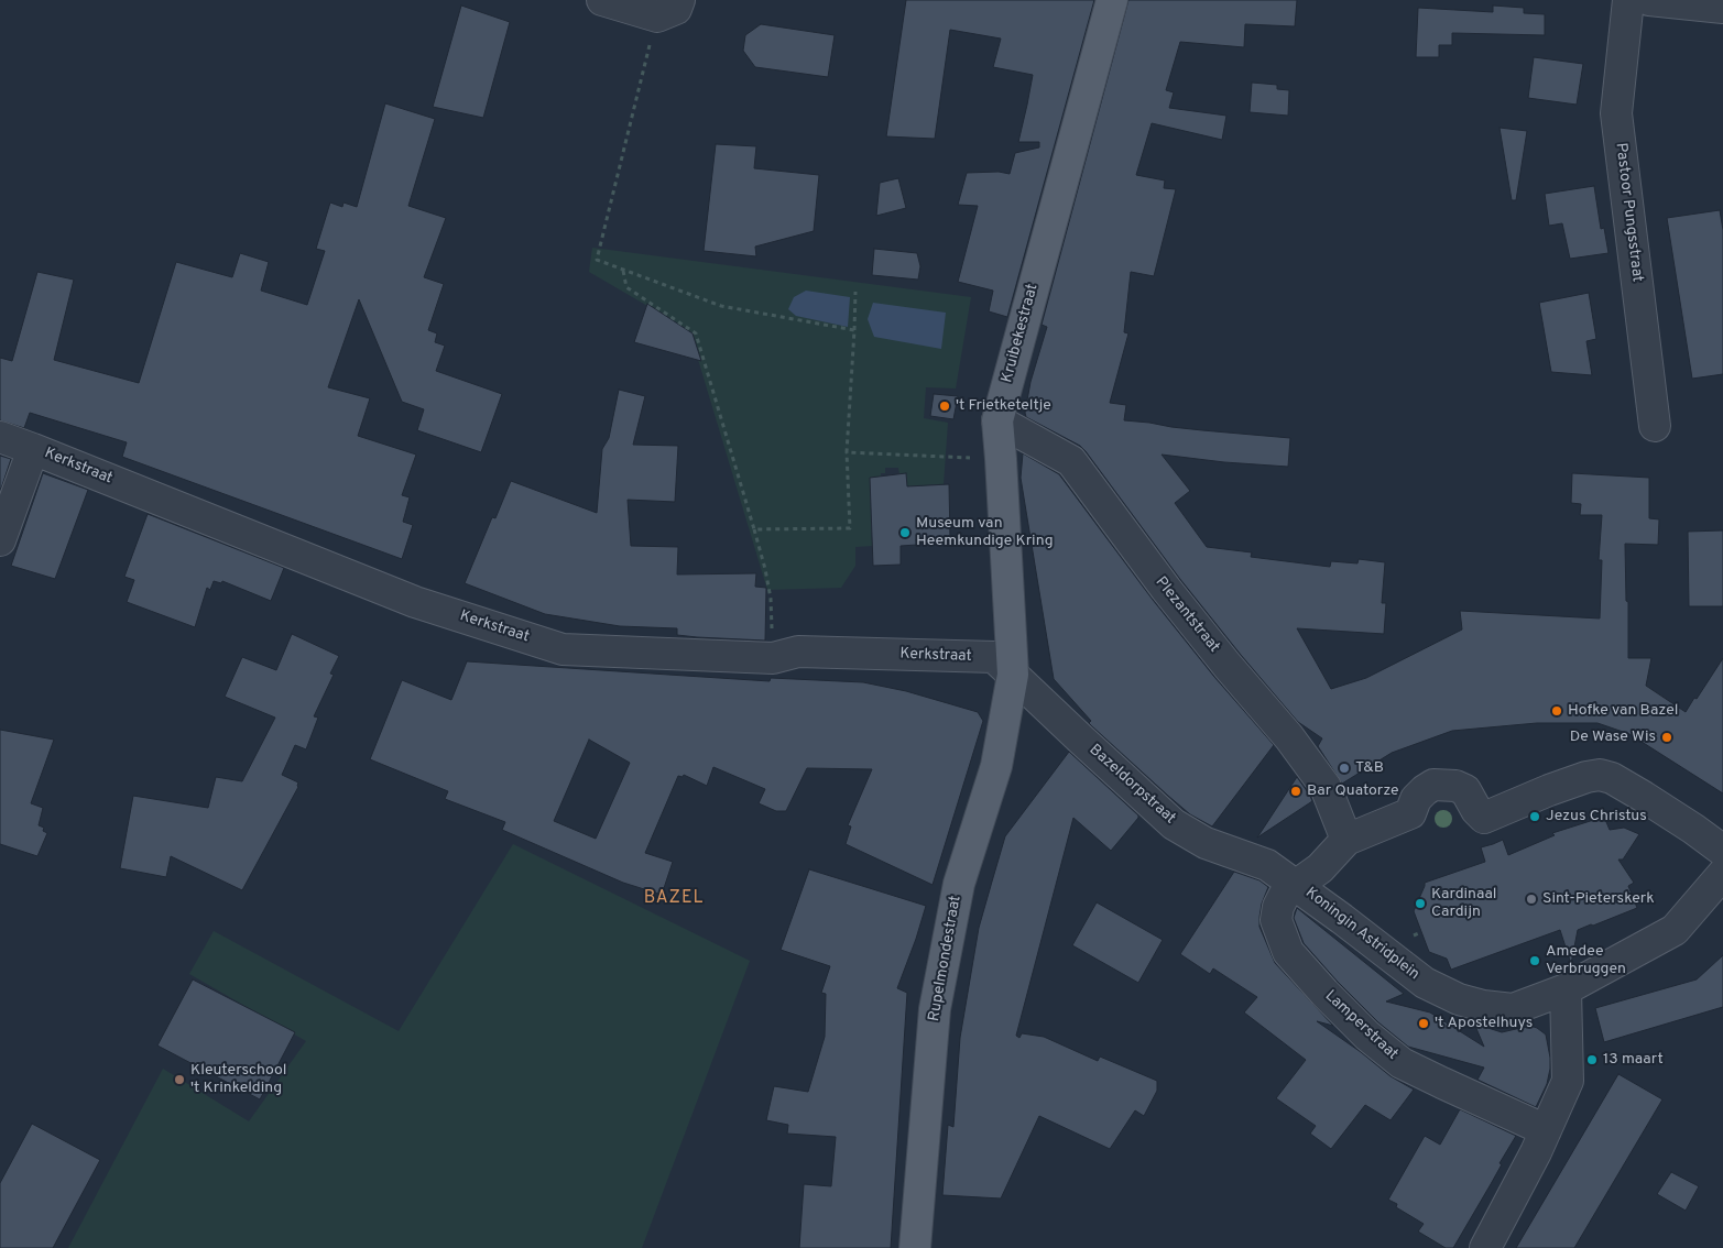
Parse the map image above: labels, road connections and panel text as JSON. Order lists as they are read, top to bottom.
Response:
{
  "streets": {
    "main road": ["Kruibekestraat", "Rupelmondestraat"],
    "street": [
      "Pastoor Pungsstraat",
      "Kerkstraat",
      "Plezantstraat",
      "Bazeldorpstraat",
      "Koningin Astridplein",
      "Lamperstraat"
    ]
  },
  "crossings": [
    ["Kruibekestraat", "Kerkstraat"],
    ["Kruibekestraat", "Plezantstraat"],
    ["Kruibekestraat", "Bazeldorpstraat"],
    ["Kruibekestraat", "Rupelmondestraat"],
    ["Kerkstraat", "Bazeldorpstraat"],
    ["Kerkstraat", "Rupelmondestraat"],
    ["Plezantstraat", "Koningin Astridplein"],
    ["Bazeldorpstraat", "Koningin Astridplein"],
    ["Bazeldorpstraat", "Rupelmondestraat"],
    ["Bazeldorpstraat", "Lamperstraat"],
    ["Koningin Astridplein", "Lamperstraat"]
  ],
  "districts": ["BAZEL"],
  "places": [
    "'t Frietketeltje",
    "Museum van Heemkundige Kring",
    "Hofke van Bazel",
    "De Wase Wis",
    "T&B",
    "Bar Quatorze",
    "Jezus Christus",
    "Sint-Pieterskerk",
    "Kardinaal Cardijn",
    "Amedee Verbruggen",
    "'t Apostelhuys",
    "13 maart",
    "Kleuterschool 't Krinkelding"
  ]
}
